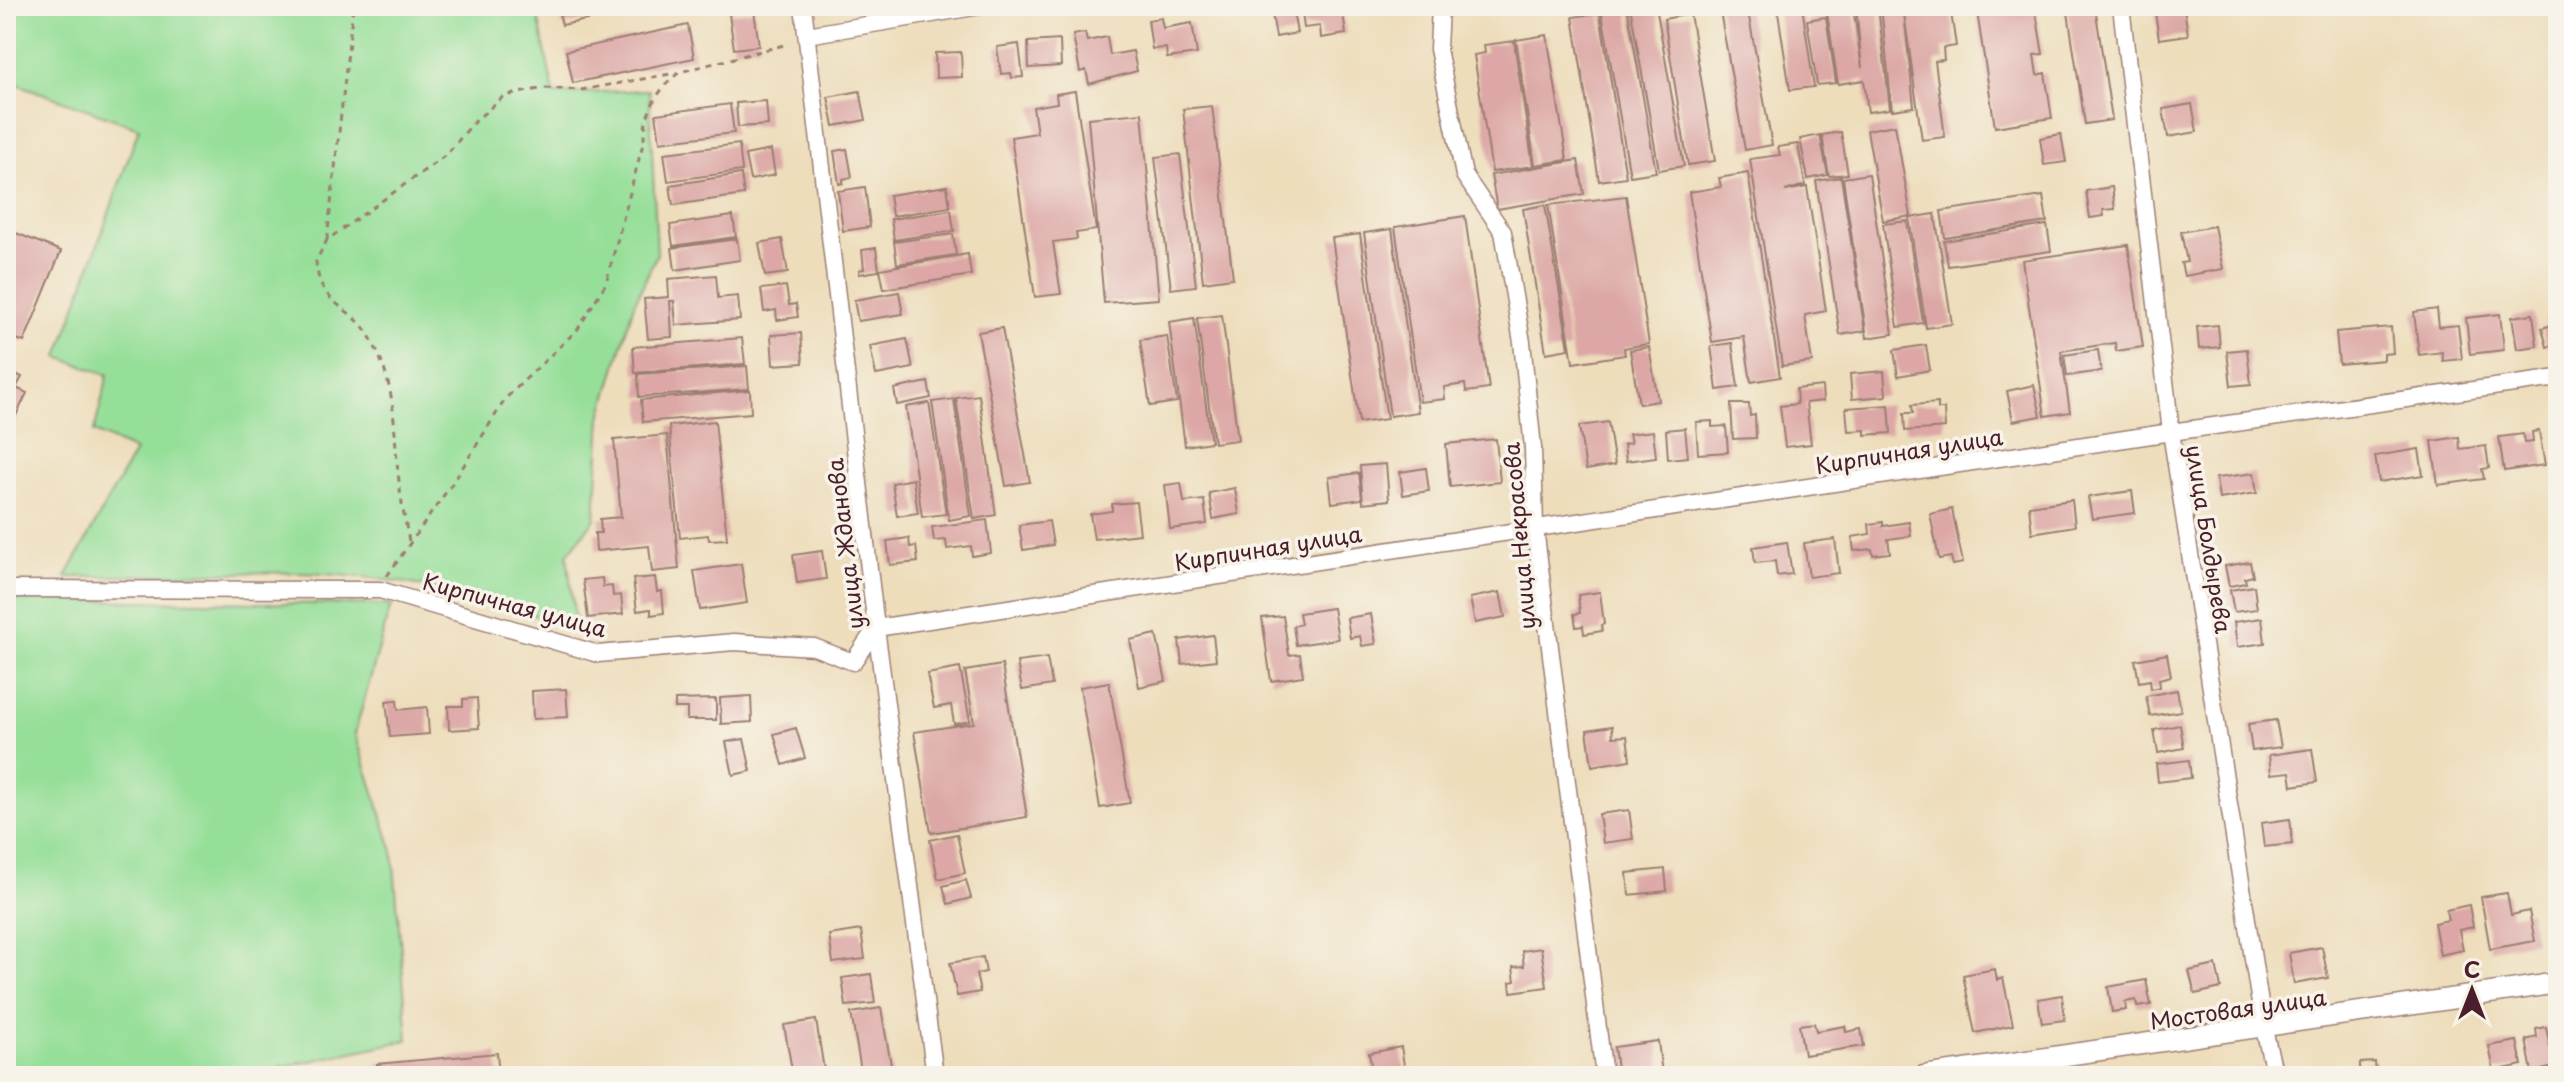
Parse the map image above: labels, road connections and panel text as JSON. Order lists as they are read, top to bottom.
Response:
{
  "streets": {
    "street": [
      "Кирпичная улица",
      "улица Некрасова",
      "улица Болдырева",
      "улица Жданова",
      "Мостовая улица"
    ]
  },
  "crossings": [
    ["Кирпичная улица", "улица Некрасова"],
    ["Кирпичная улица", "улица Болдырева"],
    ["Кирпичная улица", "улица Жданова"],
    ["улица Болдырева", "Мостовая улица"]
  ],
  "north": "top"
}
